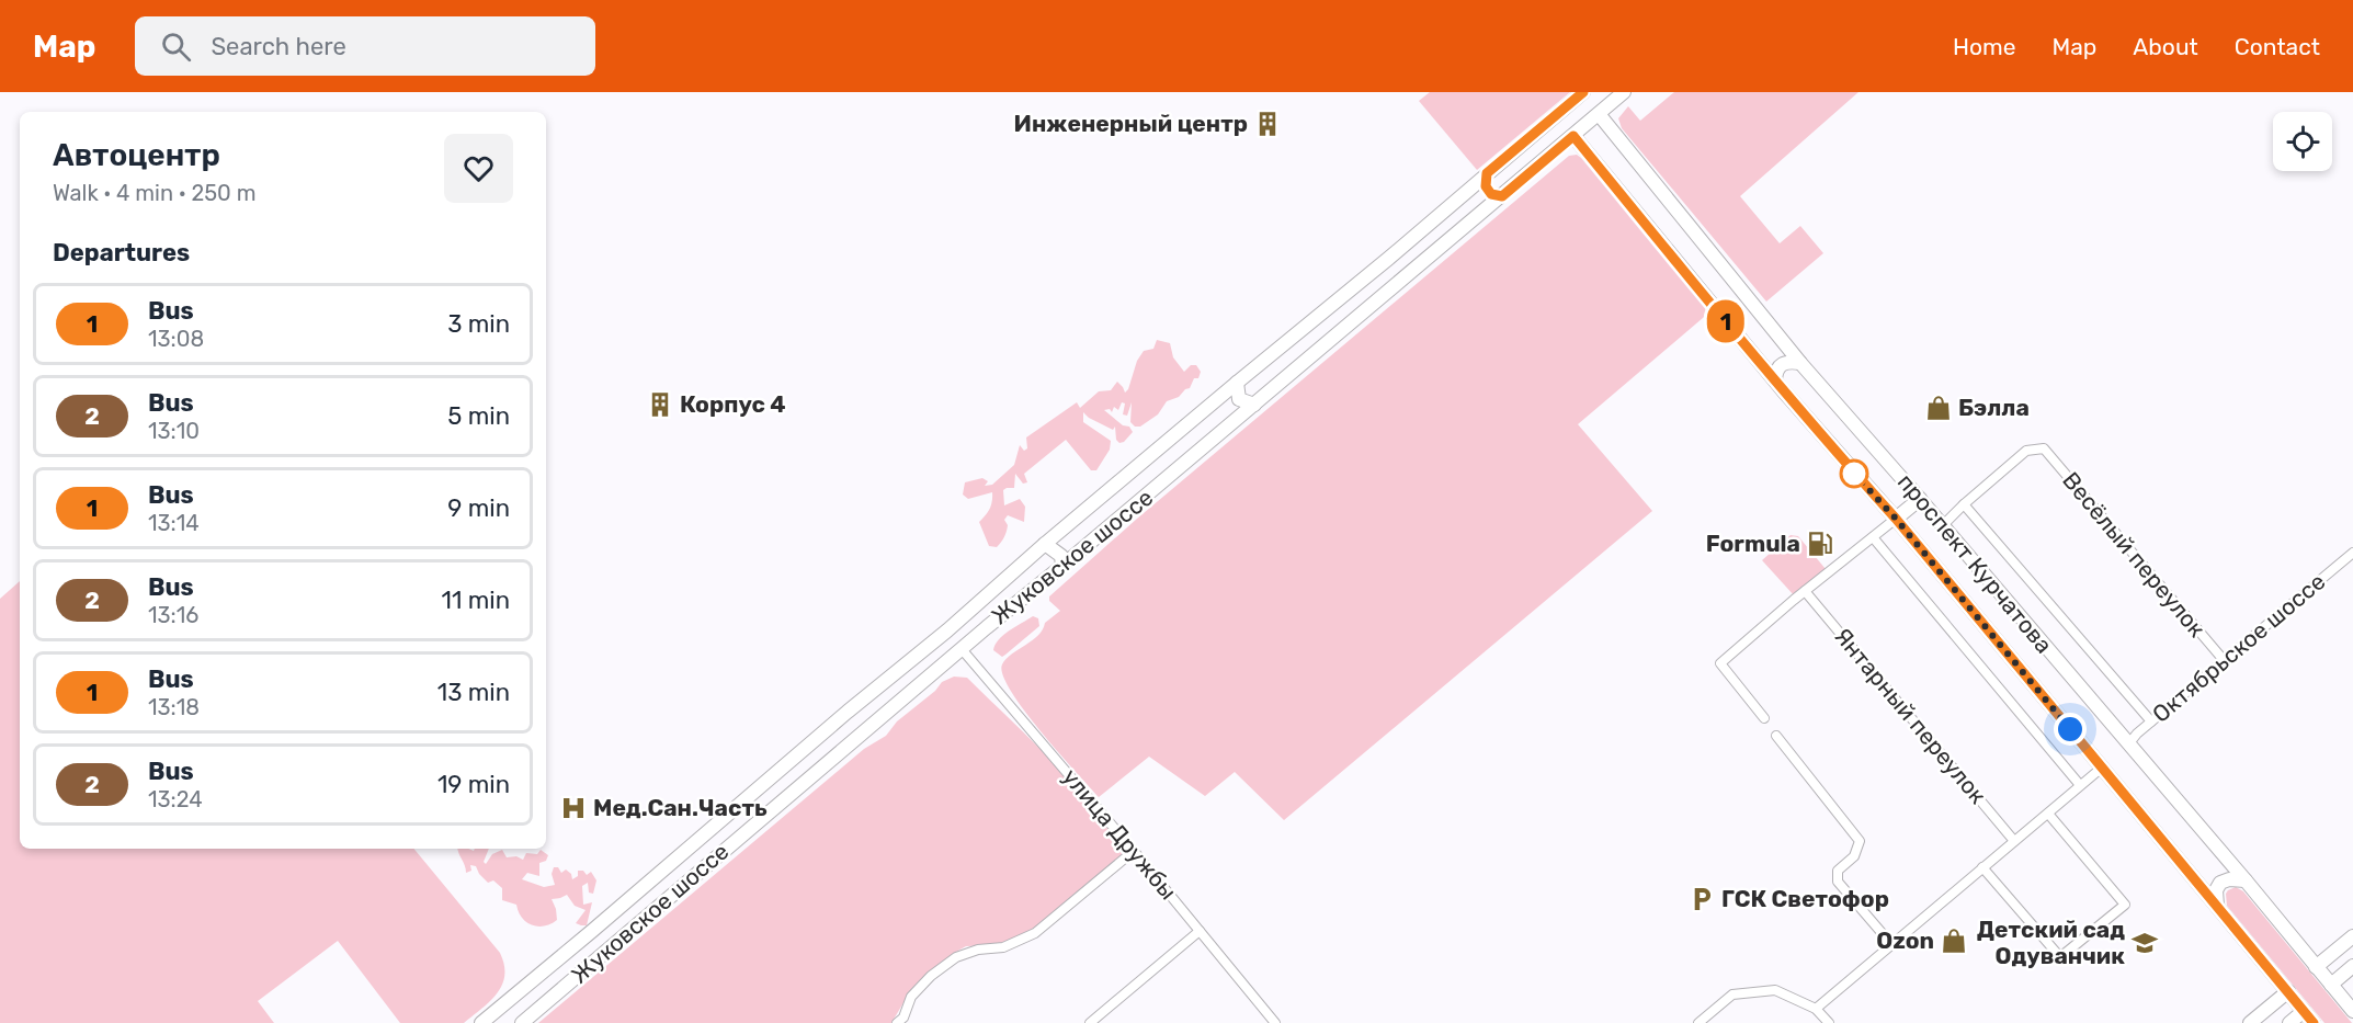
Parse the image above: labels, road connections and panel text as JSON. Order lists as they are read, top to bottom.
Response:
{
  "streets": {
    "main road": ["Жуковское шоссе", "проспект Курчатова"],
    "street": [
      "Весёлый переулок",
      "Октябрьское шоссе",
      "Янтарный переулок",
      "улица Дружбы"
    ]
  },
  "crossings": [
    ["Весёлый переулок", "Октябрьское шоссе"],
    ["Жуковское шоссе", "проспект Курчатова"],
    ["Жуковское шоссе", "улица Дружбы"],
    ["проспект Курчатова", "Октябрьское шоссе"]
  ],
  "places": {
    "building": ["Инженерный центр", "Корпус 4"],
    "shop": ["Бэлла", "Ozon"],
    "fuel station": ["Formula"],
    "hospital": ["Мед.Сан.Часть"],
    "parking": ["ГСК Светофор"],
    "school or university": ["Детский сад Одуванчик"]
  },
  "lines": ["bus line 1"],
  "page": {
    "header": "Map",
    "search": "Search here",
    "nav": [
      "Home",
      "Map",
      "About",
      "Contact"
    ],
    "on_map": "1",
    "heading": [
      ["Автоцентр", "Walk · 4 min · 250 m"],
      "Departures"
    ],
    "list": [
      {
        "mark": "1",
        "name": "Bus",
        "note": "13:08",
        "value": "3 min"
      },
      {
        "mark": "2",
        "name": "Bus",
        "note": "13:10",
        "value": "5 min"
      },
      {
        "mark": "1",
        "name": "Bus",
        "note": "13:14",
        "value": "9 min"
      },
      {
        "mark": "2",
        "name": "Bus",
        "note": "13:16",
        "value": "11 min"
      },
      {
        "mark": "1",
        "name": "Bus",
        "note": "13:18",
        "value": "13 min"
      },
      {
        "mark": "2",
        "name": "Bus",
        "note": "13:24",
        "value": "19 min"
      }
    ]
  }
}
